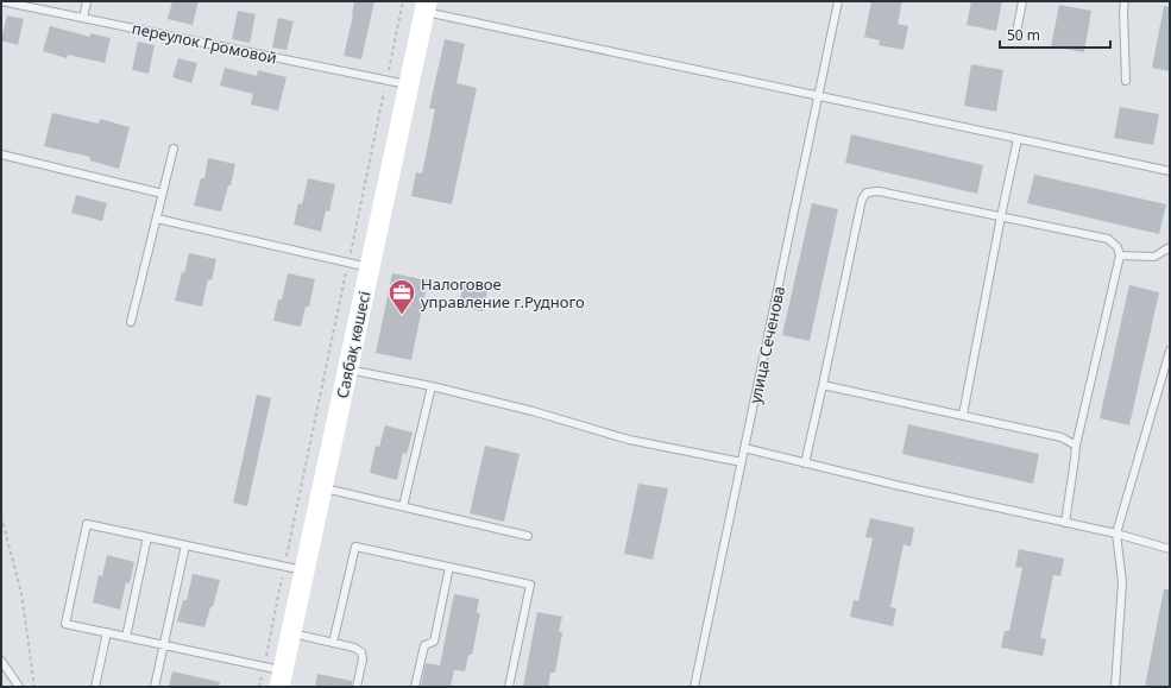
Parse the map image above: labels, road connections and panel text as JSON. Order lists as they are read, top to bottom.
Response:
{
  "streets": {
    "street": ["Саябақ көшесі"],
    "lane": ["переулок Громовой", "улица Сеченова"]
  },
  "crossings": [
    ["переулок Громовой", "Саябақ көшесі"]
  ],
  "places": {
    "office": ["Налоговое управление г.Рудного"]
  },
  "scale_bar": "50 m"
}
